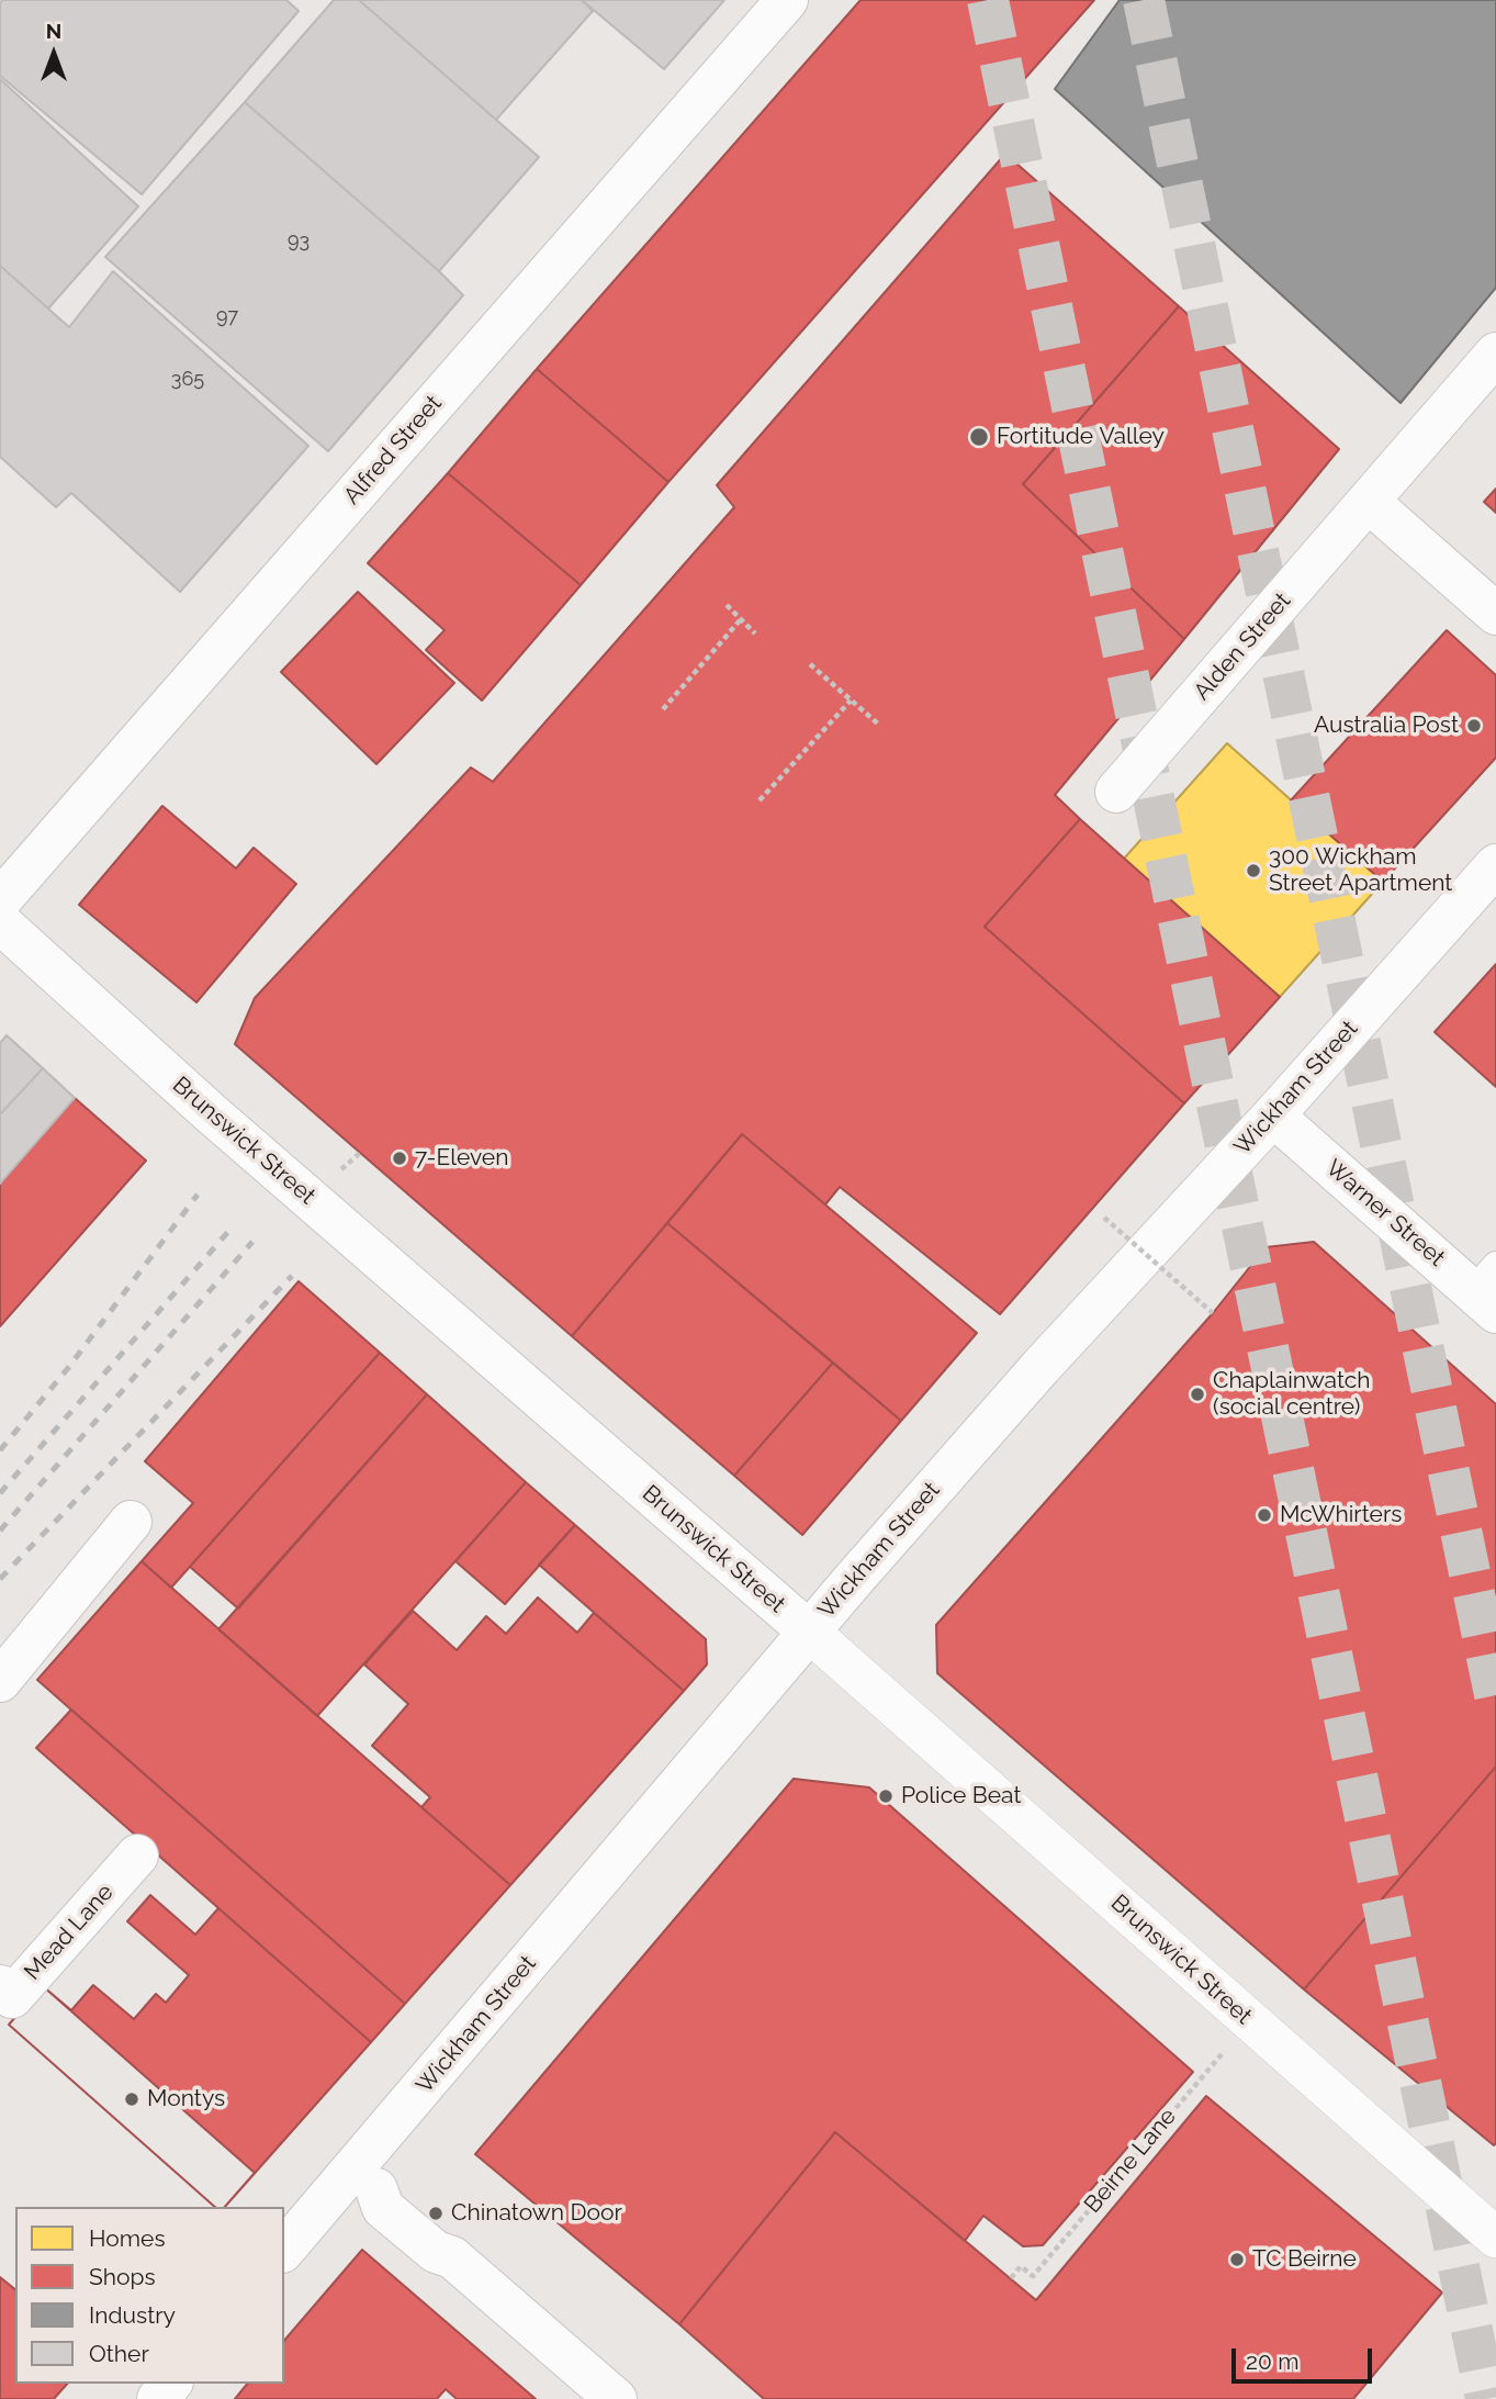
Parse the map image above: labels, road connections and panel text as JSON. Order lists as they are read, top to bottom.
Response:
{
  "streets": {
    "street": [
      "Alfred Street",
      "Alden Street",
      "Wickham Street",
      "Brunswick Street",
      "Warner Street",
      "Mead Lane"
    ],
    "path": ["Beirne Lane"]
  },
  "crossings": [
    ["Wickham Street", "Brunswick Street"],
    ["Wickham Street", "Warner Street"],
    ["Brunswick Street", "Beirne Lane"]
  ],
  "places": [
    "Fortitude Valley",
    "Australia Post",
    "300 Wickham Street Apartment",
    "7-Eleven",
    "Chaplainwatch (social centre)",
    "McWhirters",
    "Police Beat",
    "Montys",
    "Chinatown Door",
    "TC Beirne"
  ],
  "house_numbers": ["93", "97", "365"],
  "legend": [
    "Homes",
    "Shops",
    "Industry",
    "Other"
  ],
  "scale_bar": "20 m",
  "north": "top"
}
